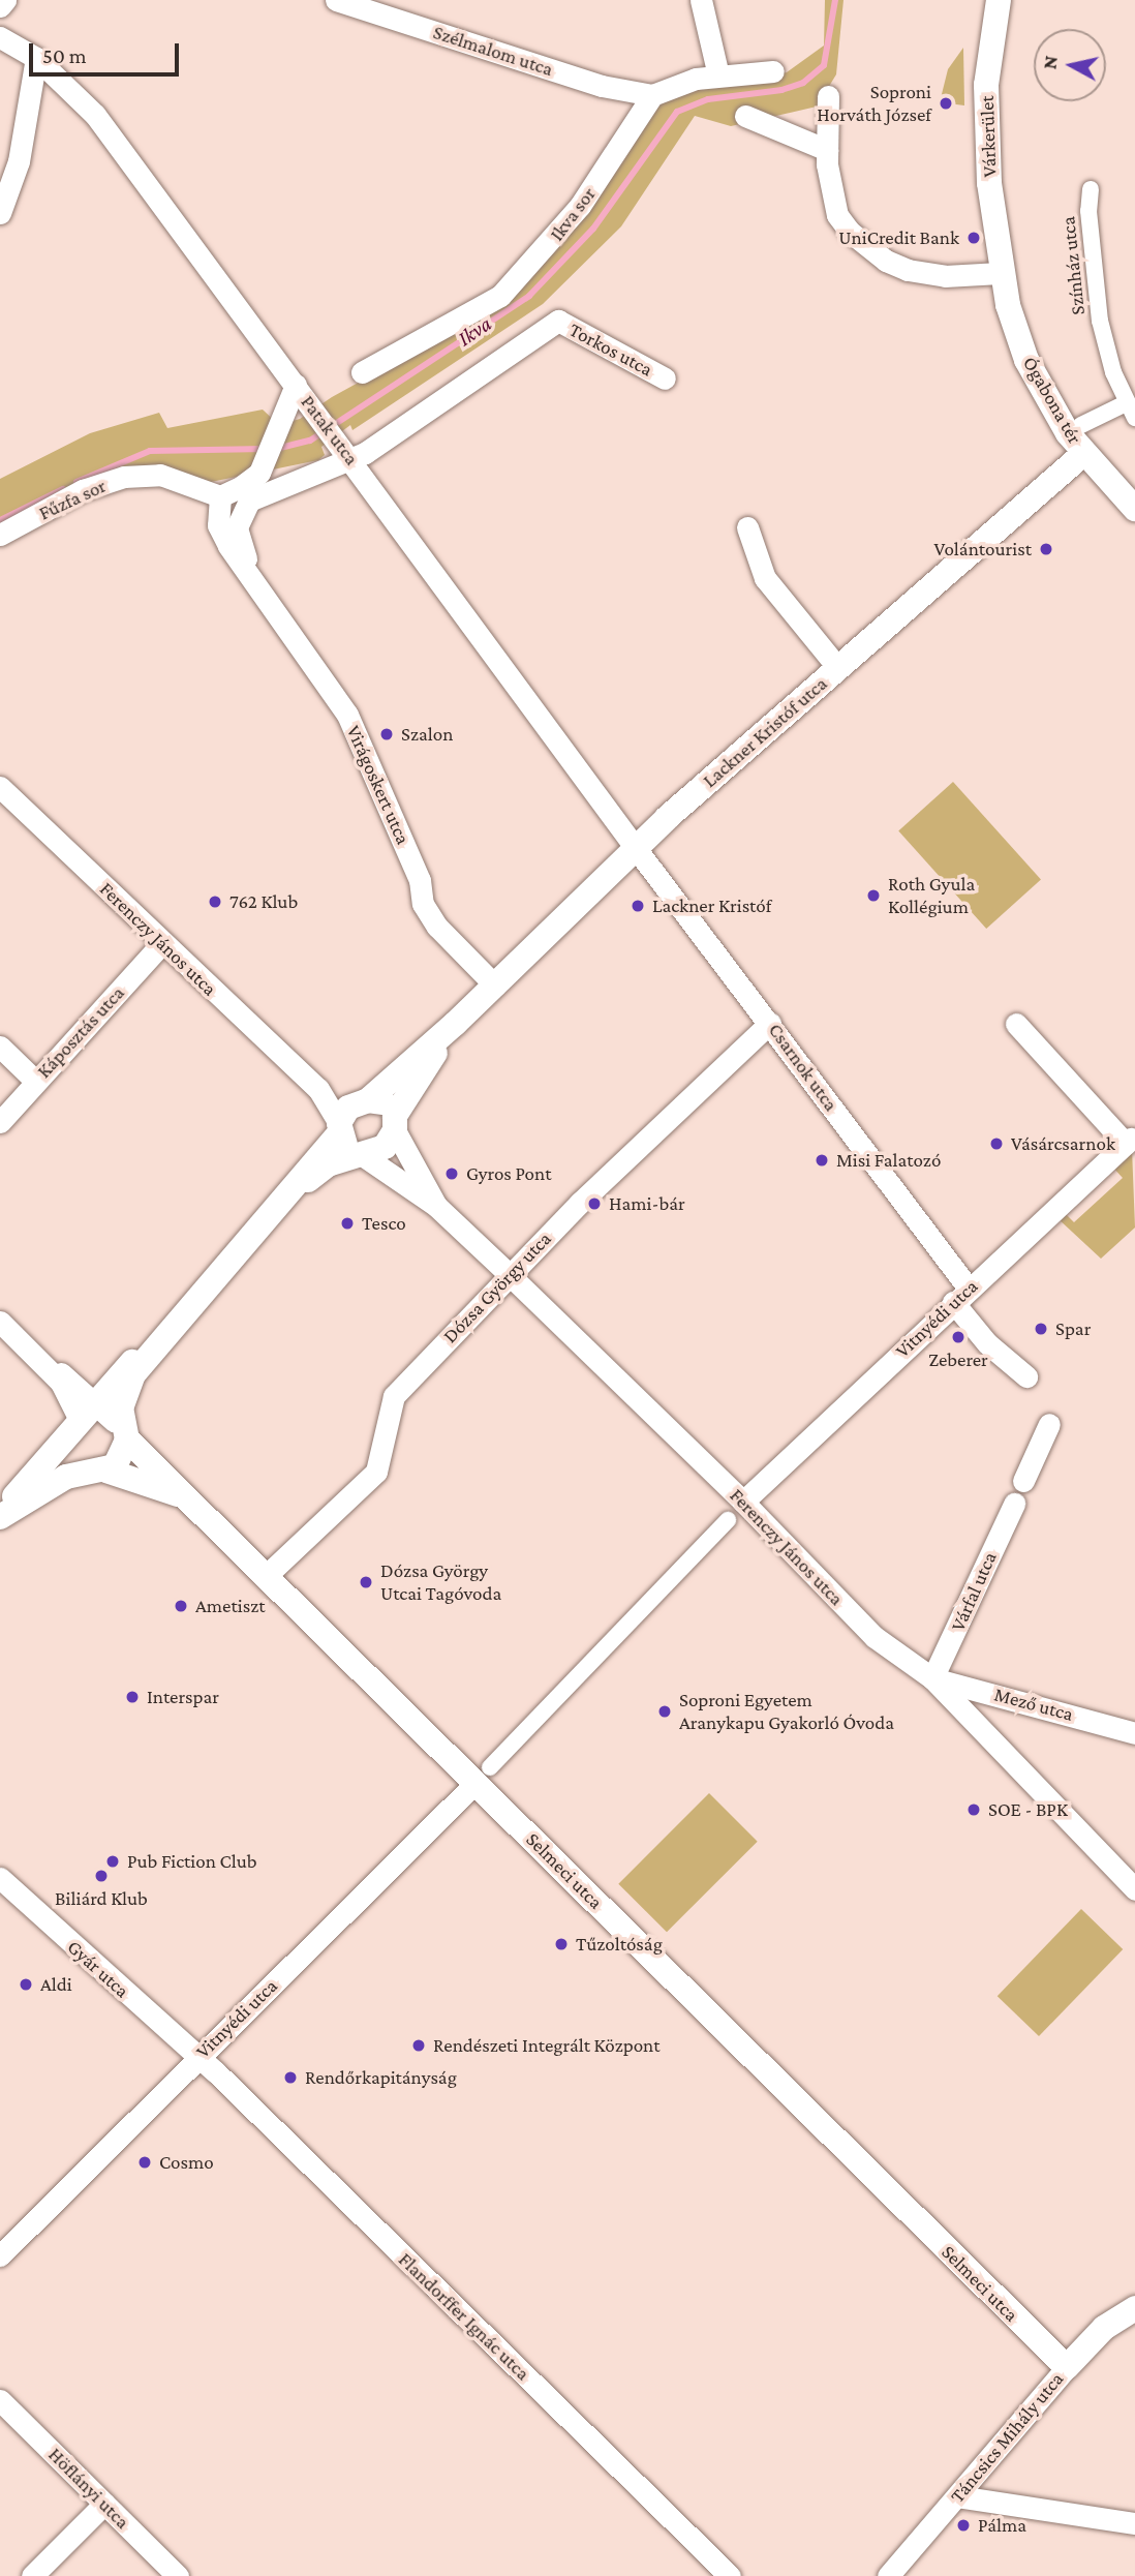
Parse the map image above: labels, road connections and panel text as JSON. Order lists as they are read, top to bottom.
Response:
{
  "streets": {
    "street": [
      "Szélmalom utca",
      "Várkerület",
      "Ikva sor",
      "Színház utca",
      "Torkos utca",
      "Ógabona tér",
      "Patak utca",
      "Fűzfa sor",
      "Lackner Kristóf utca",
      "Virágoskert utca",
      "Ferenczy János utca",
      "Káposztás utca",
      "Csarnok utca",
      "Dózsa György utca",
      "Vitnyédi utca",
      "Várfal utca",
      "Mező utca",
      "Selmeci utca",
      "Gyár utca",
      "Flandorffer Ignác utca",
      "Táncsics Mihály utca",
      "Höflányi utca"
    ]
  },
  "crossings": [
    ["Szélmalom utca", "Ikva sor"],
    ["Várkerület", "Ógabona tér"],
    ["Színház utca", "Ógabona tér"],
    ["Torkos utca", "Patak utca"],
    ["Torkos utca", "Virágoskert utca"],
    ["Ógabona tér", "Lackner Kristóf utca"],
    ["Patak utca", "Lackner Kristóf utca"],
    ["Patak utca", "Virágoskert utca"],
    ["Patak utca", "Csarnok utca"],
    ["Fűzfa sor", "Virágoskert utca"],
    ["Lackner Kristóf utca", "Virágoskert utca"],
    ["Lackner Kristóf utca", "Ferenczy János utca"],
    ["Lackner Kristóf utca", "Csarnok utca"],
    ["Lackner Kristóf utca", "Selmeci utca"],
    ["Ferenczy János utca", "Káposztás utca"],
    ["Ferenczy János utca", "Dózsa György utca"],
    ["Ferenczy János utca", "Vitnyédi utca"],
    ["Ferenczy János utca", "Várfal utca"],
    ["Ferenczy János utca", "Mező utca"],
    ["Csarnok utca", "Dózsa György utca"],
    ["Csarnok utca", "Vitnyédi utca"],
    ["Dózsa György utca", "Selmeci utca"],
    ["Vitnyédi utca", "Selmeci utca"],
    ["Vitnyédi utca", "Gyár utca"],
    ["Vitnyédi utca", "Flandorffer Ignác utca"],
    ["Várfal utca", "Mező utca"],
    ["Selmeci utca", "Táncsics Mihály utca"],
    ["Gyár utca", "Flandorffer Ignác utca"]
  ],
  "water": ["Ikva"],
  "places": [
    "Soproni Horváth József",
    "UniCredit Bank",
    "Volántourist",
    "Szalon",
    "Roth Gyula Kollégium",
    "762 Klub",
    "Lackner Kristóf",
    "Vásárcsarnok",
    "Misi Falatozó",
    "Gyros Pont",
    "Hami-bár",
    "Tesco",
    "Spar",
    "Zeberer",
    "Dózsa György Utcai Tagóvoda",
    "Ametiszt",
    "Interspar",
    "Soproni Egyetem Aranykapu Gyakorló Óvoda",
    "SOE - BPK",
    "Pub Fiction Club",
    "Biliárd Klub",
    "Tűzoltóság",
    "Aldi",
    "Rendészeti Integrált Központ",
    "Rendőrkapitányság",
    "Cosmo",
    "Pálma"
  ],
  "scale_bar": "50 m",
  "north": "left"
}
